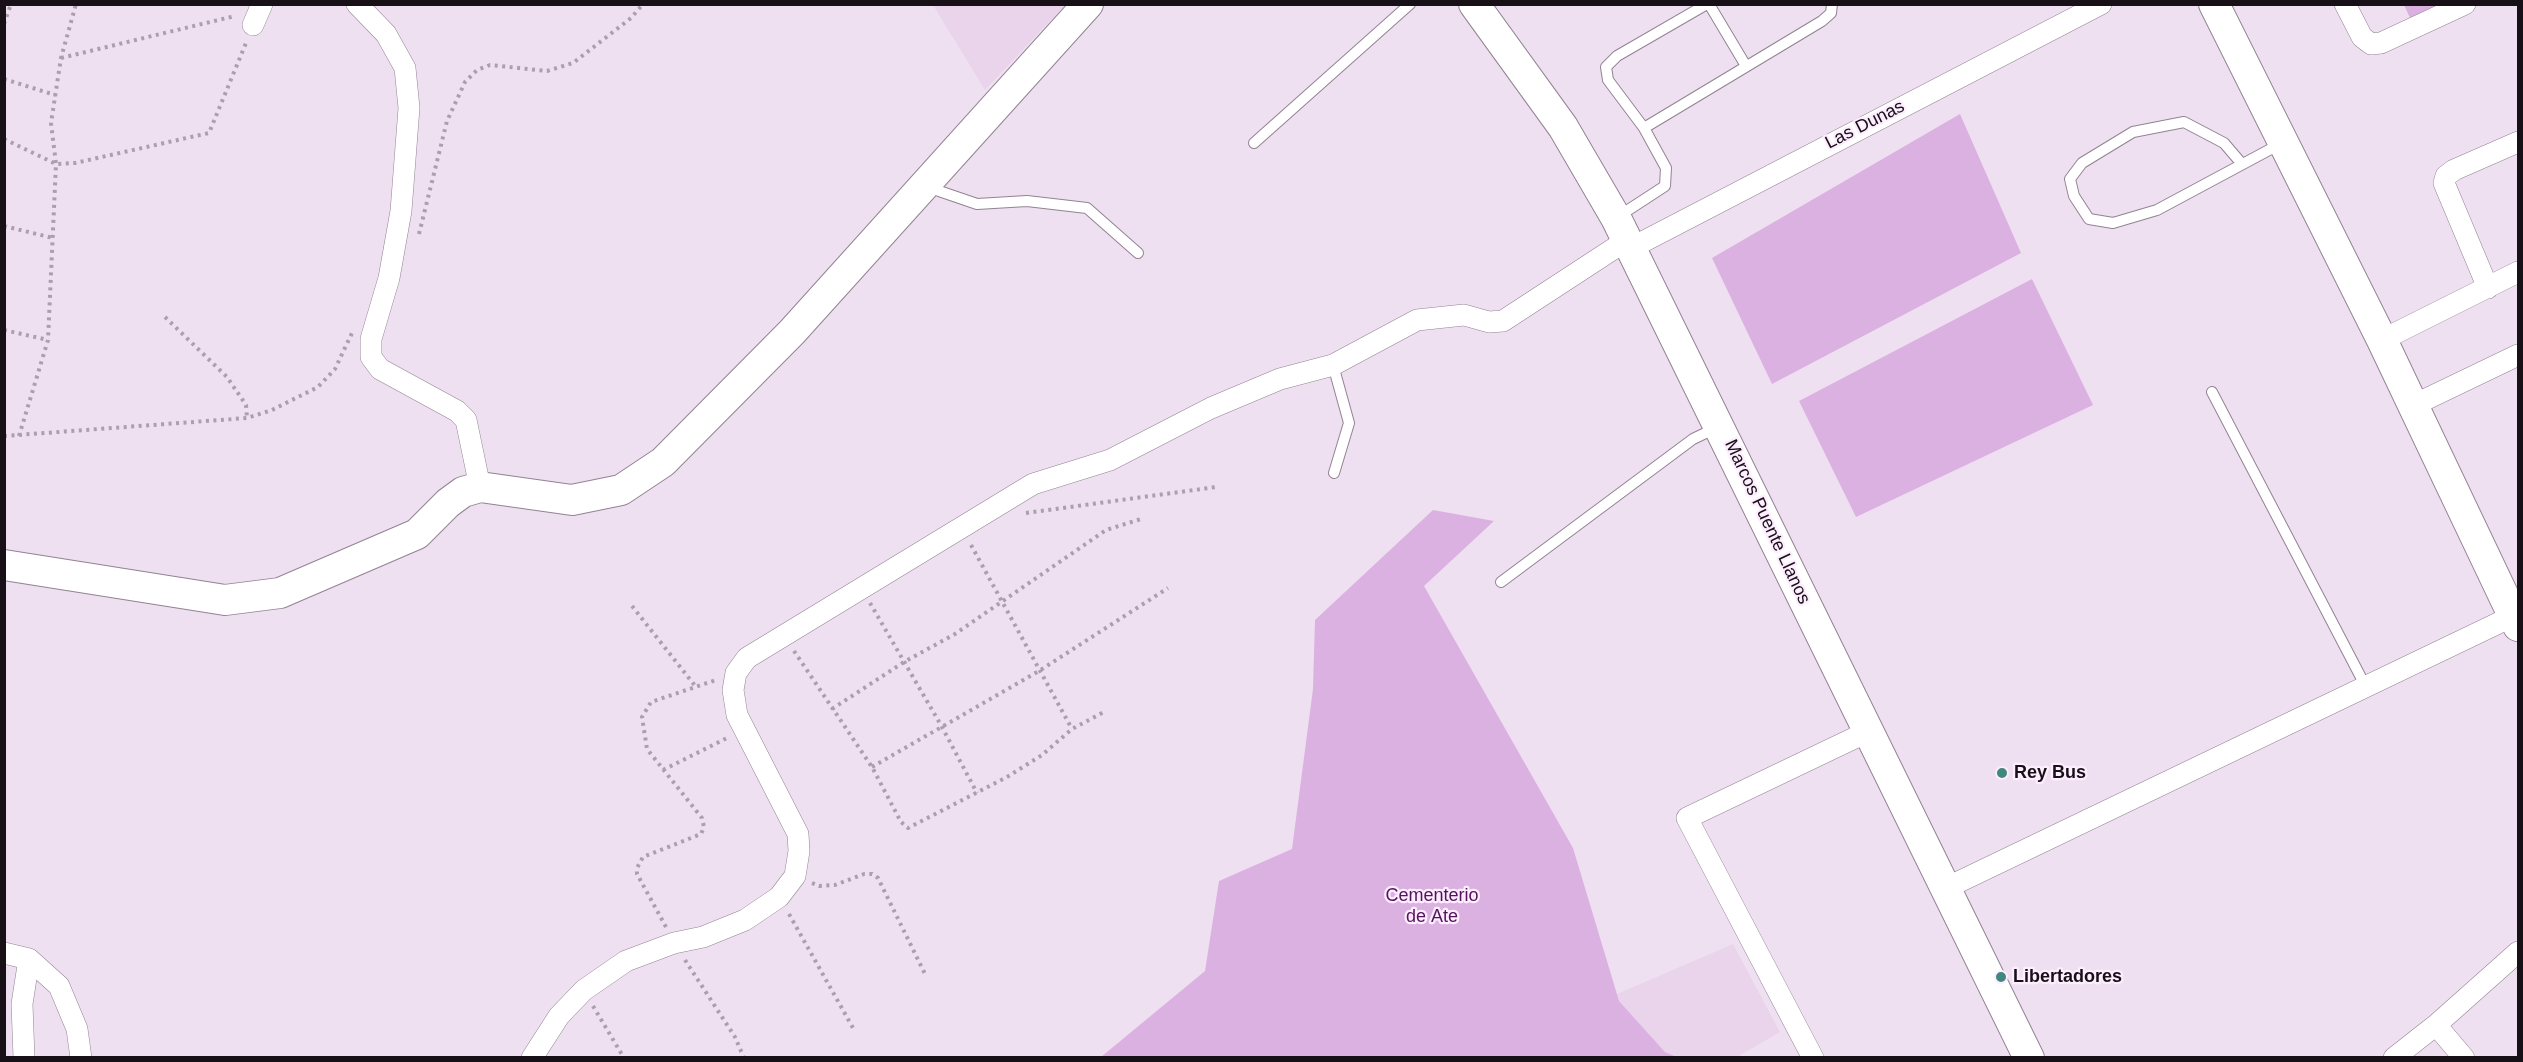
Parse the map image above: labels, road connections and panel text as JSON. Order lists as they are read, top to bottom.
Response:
{
  "streets": {
    "street": ["Las Dunas", "Marcos Puente Llanos"]
  },
  "crossings": [
    ["Las Dunas", "Marcos Puente Llanos"]
  ],
  "parks": ["Cementerio de Ate"],
  "places": ["Rey Bus", "Libertadores"]
}
